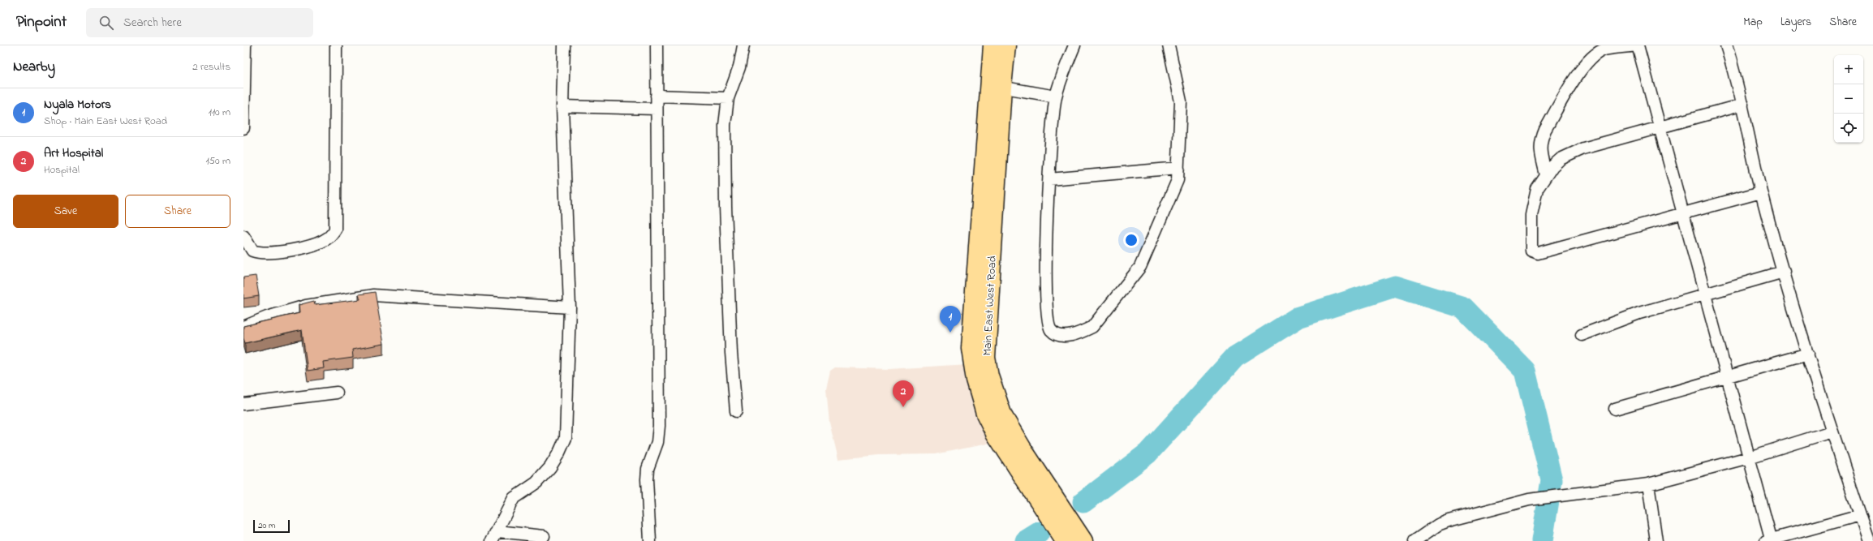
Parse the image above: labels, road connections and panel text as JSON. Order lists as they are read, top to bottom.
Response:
{
  "streets": {
    "main road": ["Main East West Road"]
  },
  "scale_bar": "20 m",
  "page": {
    "header": "Pinpoint",
    "search": "Search here",
    "nav": ["Map", "Layers", "Share"],
    "heading": ["Nearby", "2 results"],
    "map_buttons": ["+", "−"],
    "list": [
      {
        "mark": "1",
        "name": "Nyala Motors",
        "note": "Shop · Main East West Road",
        "value": "110 m"
      },
      {
        "mark": "2",
        "name": "Art Hospital",
        "note": "Hospital",
        "value": "150 m"
      }
    ],
    "buttons": ["Save", "Share"],
    "pins": ["1", "2"],
    "scale": "20 m"
  }
}
